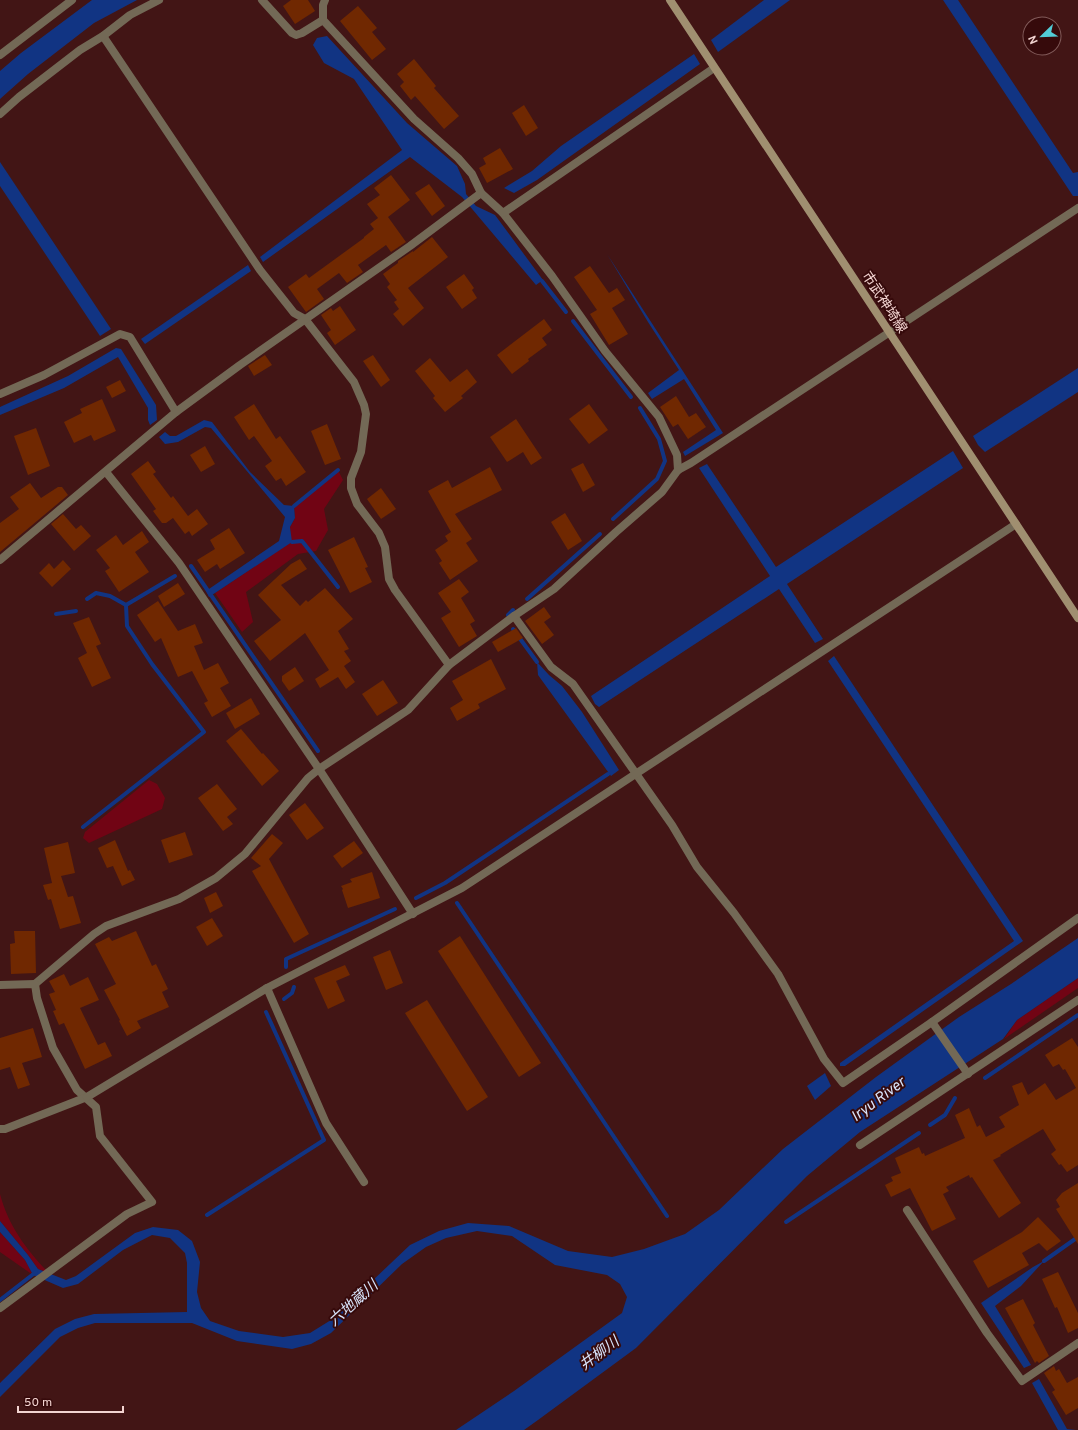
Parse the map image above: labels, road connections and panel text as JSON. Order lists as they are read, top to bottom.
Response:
{
  "streets": {
    "main road": ["市武神埼線"]
  },
  "water": ["Iryu River", "六地蔵川", "井柳川"],
  "scale_bar": "50 m",
  "north": "bottom left"
}
